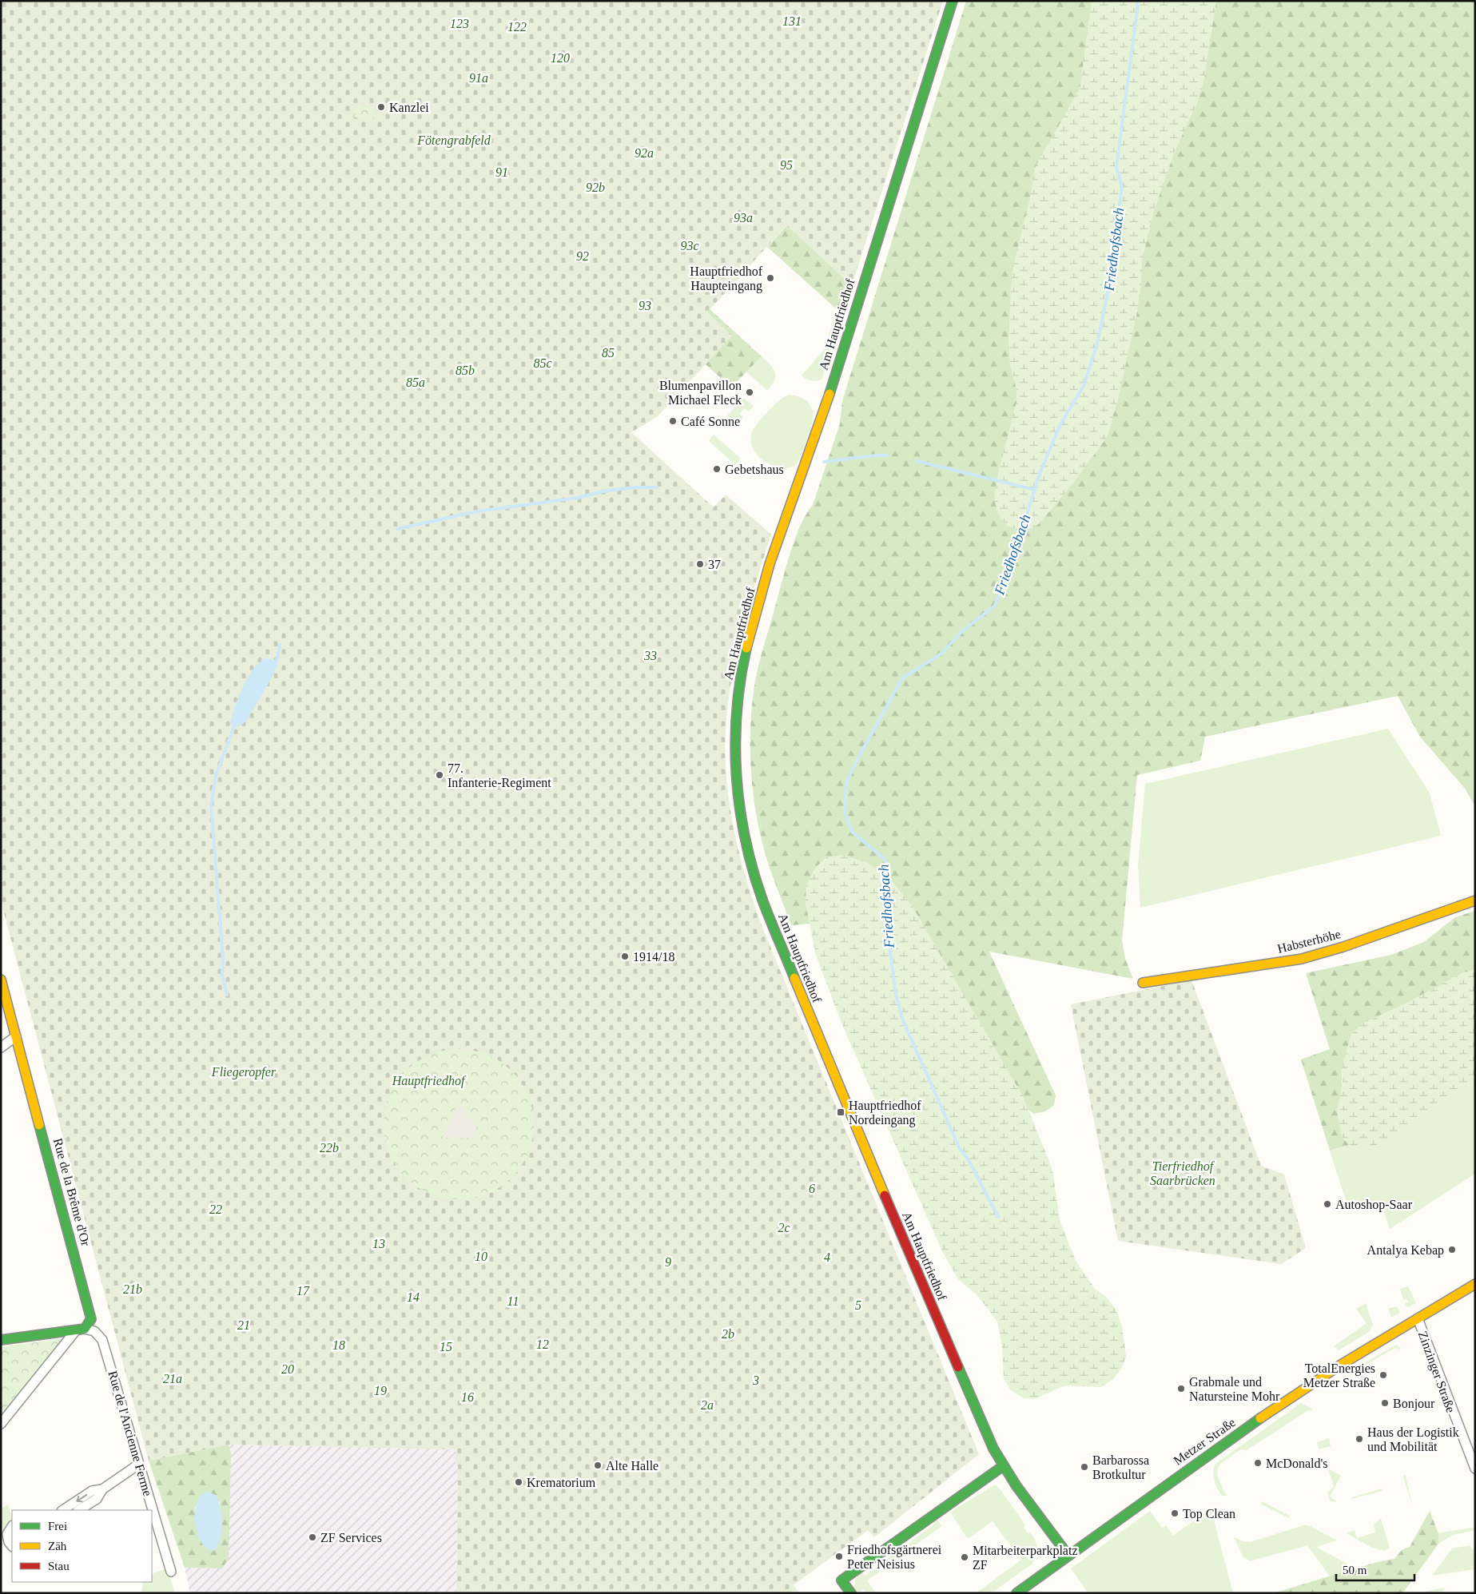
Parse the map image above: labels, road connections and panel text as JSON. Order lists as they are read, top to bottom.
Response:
{
  "streets": {
    "main road": [
      "Am Hauptfriedhof",
      "Habsterhöhe",
      "Rue de la Brême d'Or",
      "Metzer Straße"
    ],
    "street": ["Zinzinger Straße", "Rue de l'Ancienne Ferme"]
  },
  "crossings": [
    ["Am Hauptfriedhof", "Metzer Straße"],
    ["Rue de la Brême d'Or", "Rue de l'Ancienne Ferme"],
    ["Zinzinger Straße", "Metzer Straße"]
  ],
  "water": ["Friedhofsbach"],
  "parks": [
    "131",
    "123",
    "122",
    "120",
    "91a",
    "Fötengrabfeld",
    "92a",
    "95",
    "91",
    "92b",
    "93a",
    "93c",
    "92",
    "93",
    "85",
    "85c",
    "85b",
    "85a",
    "33",
    "Fliegeropfer",
    "Hauptfriedhof",
    "22b",
    "Tierfriedhof Saarbrücken",
    "6",
    "22",
    "2c",
    "13",
    "10",
    "4",
    "9",
    "21b",
    "17",
    "14",
    "11",
    "5",
    "21",
    "2b",
    "12",
    "18",
    "15",
    "20",
    "21a",
    "3",
    "19",
    "16",
    "2a"
  ],
  "places": {
    "other": [
      "Kanzlei",
      "Hauptfriedhof Haupteingang",
      "Blumenpavillon Michael Fleck",
      "Café Sonne",
      "Gebetshaus",
      "37",
      "77. Infanterie-Regiment",
      "1914/18",
      "Autoshop-Saar",
      "Antalya Kebap",
      "TotalEnergies Metzer Straße",
      "Grabmale und Natursteine Mohr",
      "Bonjour",
      "Haus der Logistik und Mobilität",
      "McDonald's",
      "Alte Halle",
      "Barbarossa Brotkultur",
      "Krematorium",
      "Top Clean",
      "ZF Services",
      "Friedhofsgärtnerei Peter Neisius",
      "Mitarbeiterparkplatz ZF"
    ],
    "transit": ["Hauptfriedhof Nordeingang"]
  },
  "legend": ["Frei", "Zäh", "Stau"],
  "scale_bar": "50 m"
}
